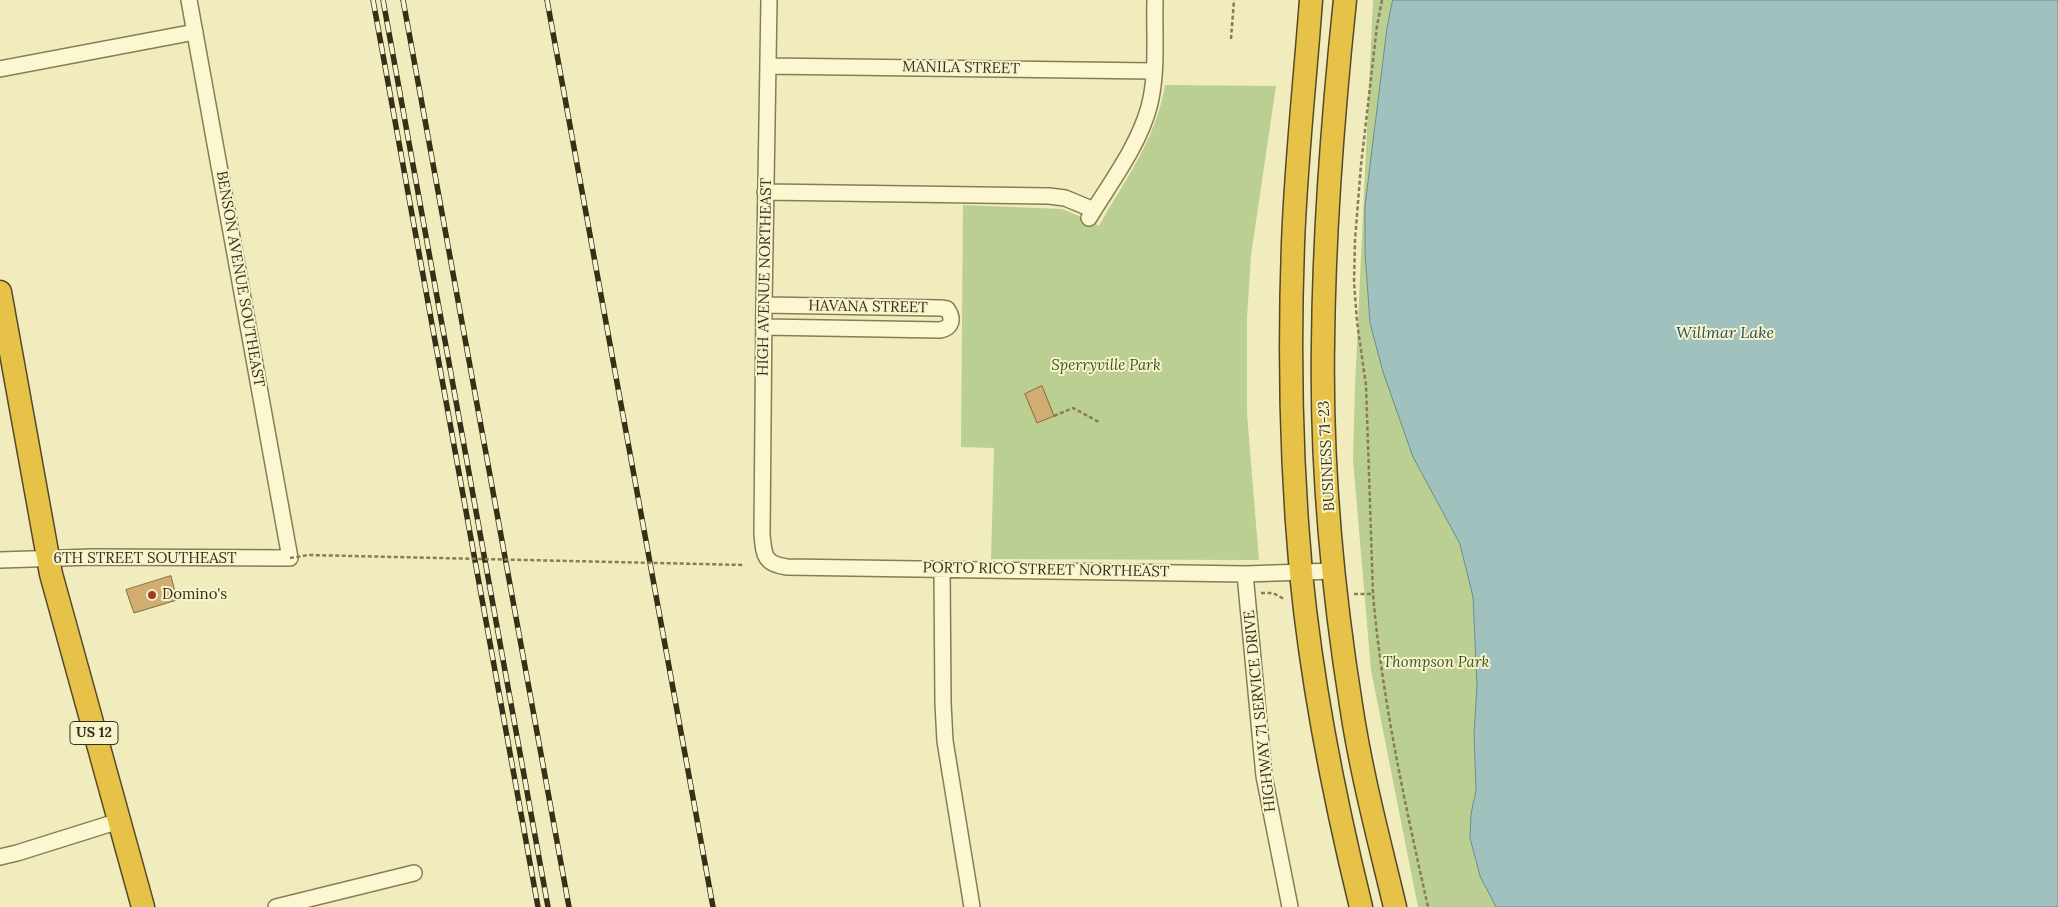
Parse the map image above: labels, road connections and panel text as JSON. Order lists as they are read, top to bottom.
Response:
{
  "streets": {
    "highway": ["BUSINESS 71-23", "US 12"],
    "street": [
      "MANILA STREET",
      "HIGH AVENUE NORTHEAST",
      "BENSON AVENUE SOUTHEAST",
      "HAVANA STREET",
      "6TH STREET SOUTHEAST",
      "PORTO RICO STREET NORTHEAST",
      "HIGHWAY 71 SERVICE DRIVE"
    ]
  },
  "crossings": [
    ["MANILA STREET", "HIGH AVENUE NORTHEAST"],
    ["HIGH AVENUE NORTHEAST", "HAVANA STREET"],
    ["HIGH AVENUE NORTHEAST", "PORTO RICO STREET NORTHEAST"],
    ["BENSON AVENUE SOUTHEAST", "6TH STREET SOUTHEAST"],
    ["BUSINESS 71-23", "PORTO RICO STREET NORTHEAST"],
    ["6TH STREET SOUTHEAST", "US 12"],
    ["PORTO RICO STREET NORTHEAST", "HIGHWAY 71 SERVICE DRIVE"]
  ],
  "water": ["Willmar Lake"],
  "parks": ["Sperryville Park", "Thompson Park"],
  "places": ["Domino's"]
}
